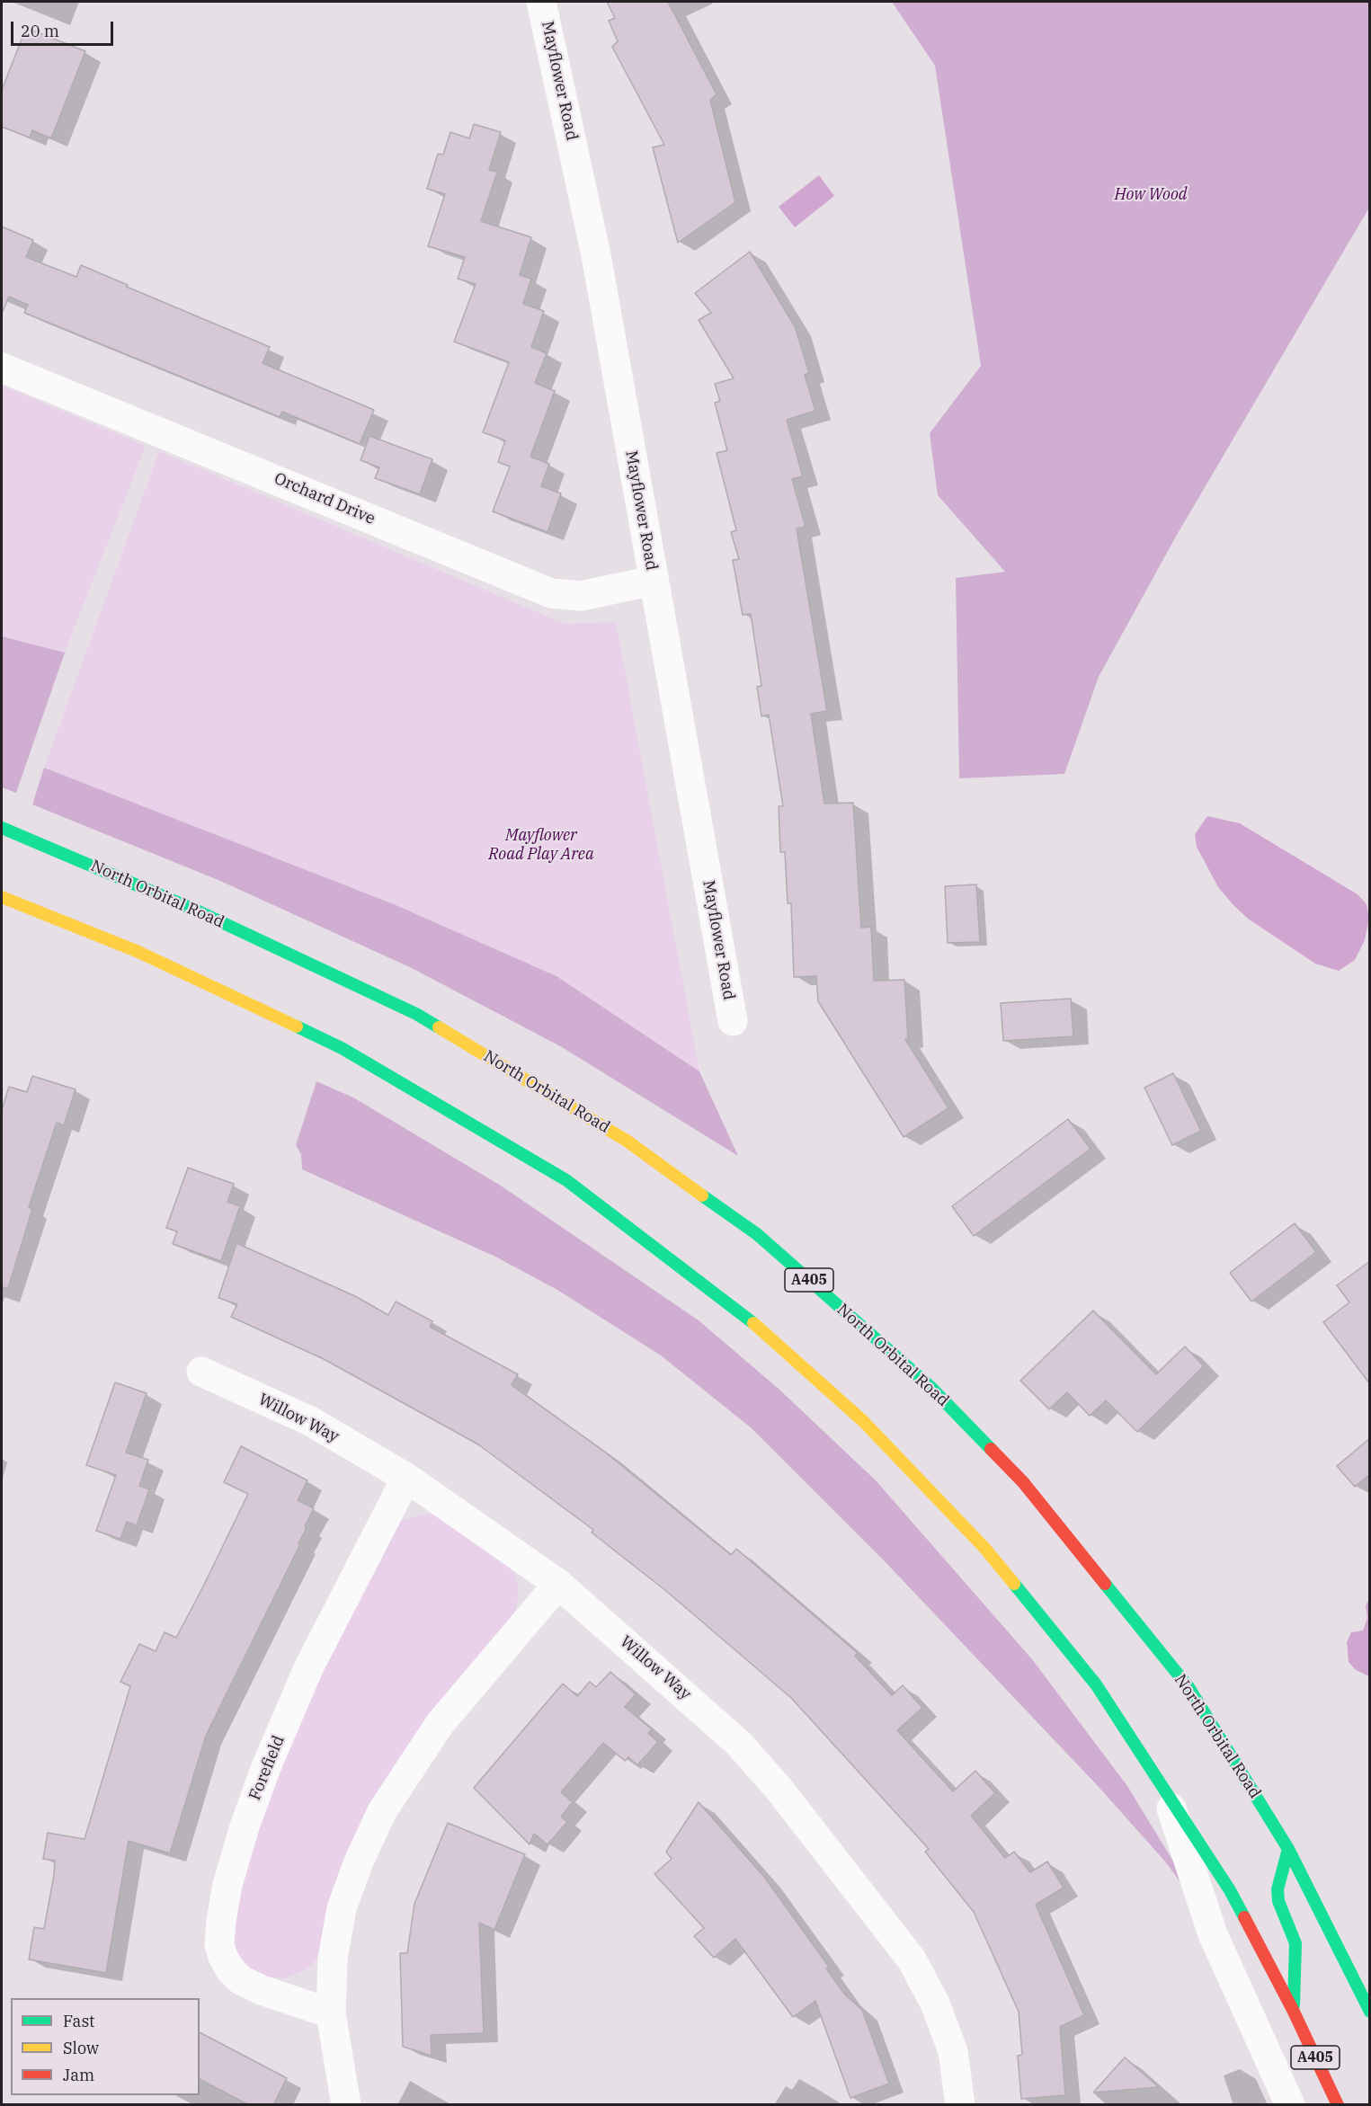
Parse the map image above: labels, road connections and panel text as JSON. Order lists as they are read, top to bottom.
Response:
{
  "streets": {
    "highway": ["North Orbital Road", "A405"],
    "street": [
      "Mayflower Road",
      "Orchard Drive",
      "Willow Way",
      "Forefield"
    ]
  },
  "crossings": [
    ["Mayflower Road", "Orchard Drive"],
    ["Willow Way", "Forefield"]
  ],
  "parks": ["How Wood", "Mayflower Road Play Area"],
  "legend": ["Fast", "Slow", "Jam"],
  "scale_bar": "20 m"
}
